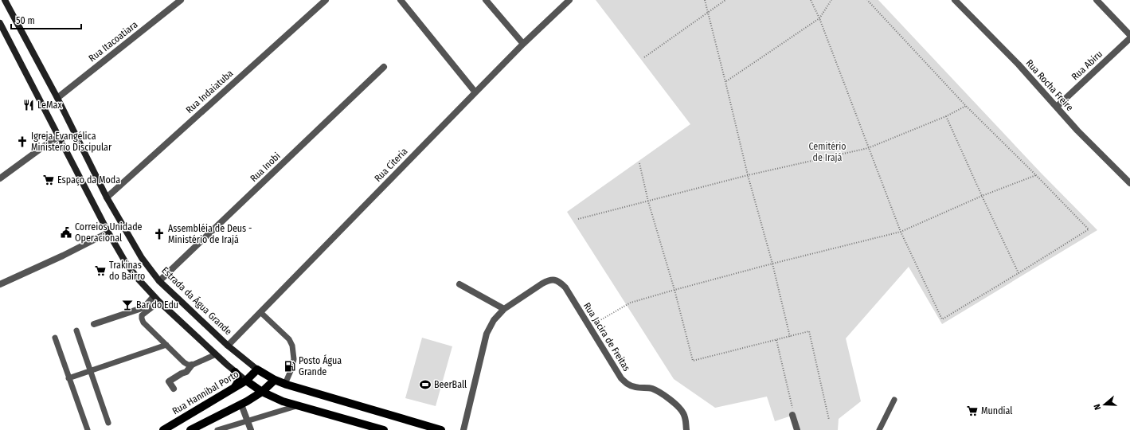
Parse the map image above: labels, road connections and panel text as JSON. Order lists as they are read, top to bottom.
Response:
{
  "streets": {
    "main road": ["Estrada da Água Grande", "Rua Hannibal Porto"],
    "street": [
      "Rua Itacoatiara",
      "Rua Abiru",
      "Rua Rocha Freire",
      "Rua Indaiatuba",
      "Rua Citeria",
      "Rua Inobi",
      "Rua Jacira de Freitas"
    ]
  },
  "crossings": [
    ["Rua Itacoatiara", "Estrada da Água Grande"],
    ["Rua Abiru", "Rua Rocha Freire"],
    ["Rua Indaiatuba", "Estrada da Água Grande"],
    ["Rua Citeria", "Estrada da Água Grande"],
    ["Rua Inobi", "Estrada da Água Grande"],
    ["Estrada da Água Grande", "Rua Hannibal Porto"]
  ],
  "parks": ["Cemitério de Irajá"],
  "places": {
    "restaurant": ["LeMax"],
    "church": ["Igreja Evangélica Ministério Discipular", "Assembléia de Deus - Ministério de Irajá"],
    "supermarket": ["Espaço da Moda", "Trakinas do Bairro", "Mundial"],
    "public building": ["Correios Unidade Operacional"],
    "bar": ["Bar do Edu"],
    "fuel station": ["Posto Água Grande"],
    "sports": ["BeerBall"]
  },
  "scale_bar": "50 m",
  "north": "left"
}
